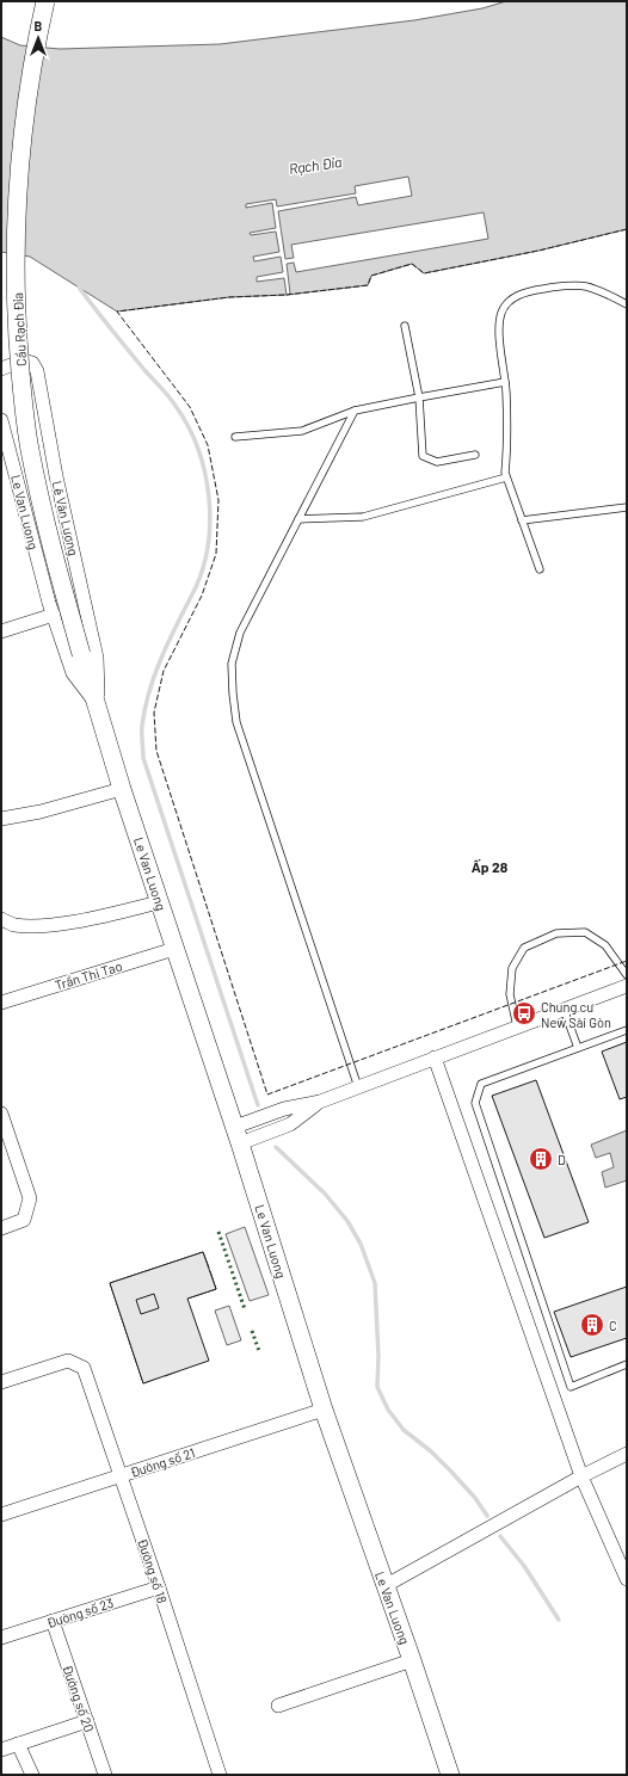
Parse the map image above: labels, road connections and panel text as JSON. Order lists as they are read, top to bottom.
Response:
{
  "streets": {
    "main road": ["Cầu Rạch Đỉa", "Le Van Luong"],
    "street": [
      "Lê Văn Lương",
      "Trần Thị Tao",
      "Đường số 21",
      "Đường số 18",
      "Đường số 23",
      "Đường số 20"
    ]
  },
  "crossings": [
    ["Cầu Rạch Đỉa", "Le Van Luong"],
    ["Le Van Luong", "Lê Văn Lương"],
    ["Le Van Luong", "Trần Thị Tao"],
    ["Le Van Luong", "Đường số 21"],
    ["Đường số 21", "Đường số 18"],
    ["Đường số 18", "Đường số 23"],
    ["Đường số 23", "Đường số 20"]
  ],
  "districts": ["Ấp 28"],
  "water": ["Rạch Đỉa"],
  "places": {
    "bus stop": ["Chung cư New Sài Gòn"],
    "building": ["D", "C"]
  },
  "north": "top"
}
